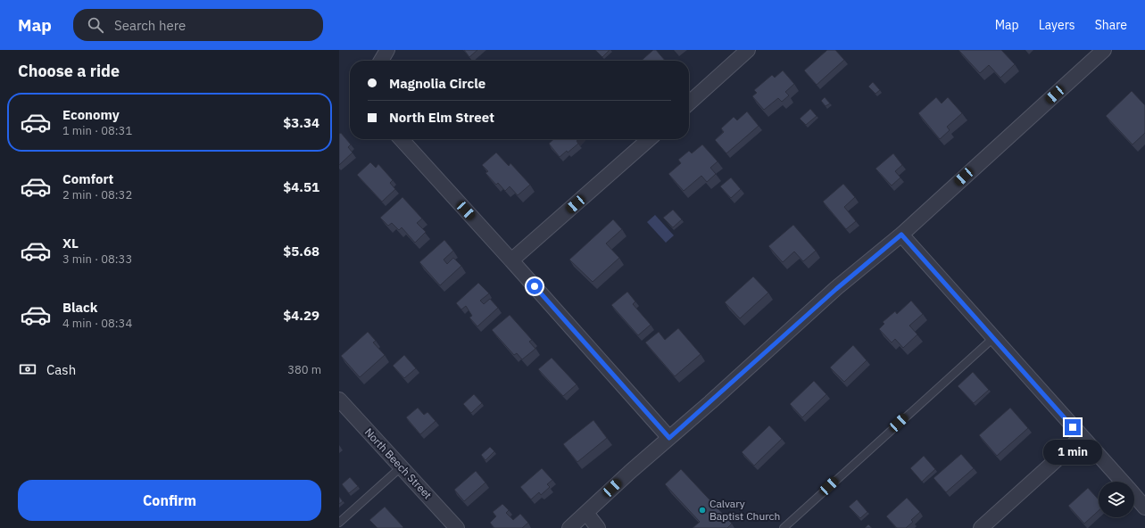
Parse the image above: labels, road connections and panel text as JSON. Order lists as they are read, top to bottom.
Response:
{
  "streets": {
    "street": ["North Beech Street"]
  },
  "places": ["Calvary Baptist Church"],
  "page": {
    "header": "Map",
    "search": "Search here",
    "nav": ["Map", "Layers", "Share"],
    "heading": "Choose a ride",
    "banner": ["Magnolia Circle", "North Elm Street"],
    "list": [
      {
        "name": "Economy",
        "note": "1 min · 08:31",
        "value": "$3.34"
      },
      {
        "name": "Comfort",
        "note": "2 min · 08:32",
        "value": "$4.51"
      },
      {
        "name": "XL",
        "note": "3 min · 08:33",
        "value": "$5.68"
      },
      {
        "name": "Black",
        "note": "4 min · 08:34",
        "value": "$4.29"
      }
    ],
    "pay": ["Cash", "380 m"],
    "bubble": "1 min",
    "buttons": "Confirm"
  }
}
